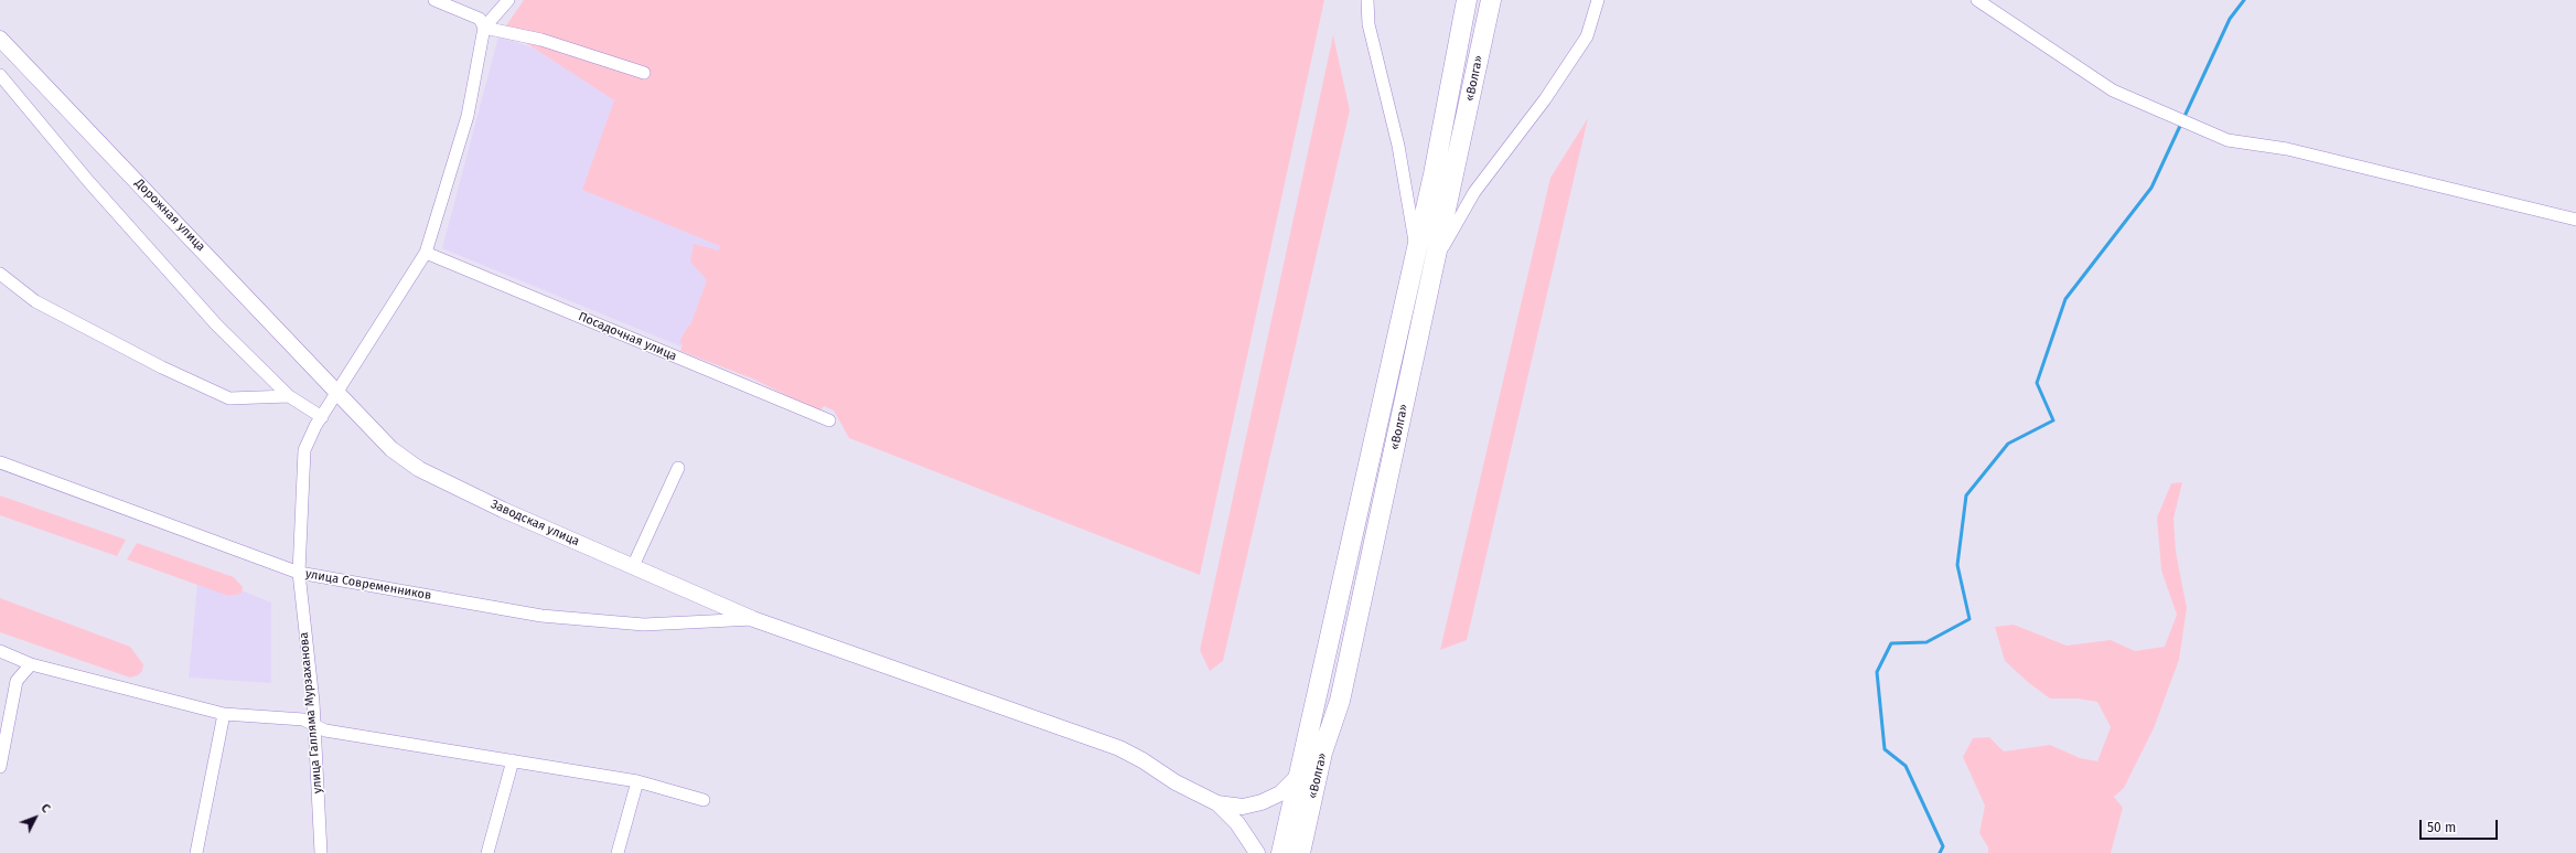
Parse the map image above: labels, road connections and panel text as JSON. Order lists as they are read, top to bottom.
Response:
{
  "streets": {
    "highway": ["«Волга»"],
    "street": [
      "Дорожная улица",
      "Посадочная улица",
      "Заводская улица",
      "улица Современников",
      "улица Галляма Мурзаханова"
    ]
  },
  "crossings": [
    ["Дорожная улица", "Заводская улица"],
    ["Дорожная улица", "улица Галляма Мурзаханова"],
    ["Посадочная улица", "улица Галляма Мурзаханова"],
    ["Заводская улица", "улица Современников"],
    ["Заводская улица", "улица Галляма Мурзаханова"],
    ["улица Современников", "улица Галляма Мурзаханова"]
  ],
  "scale_bar": "50 m",
  "north": "top right"
}
